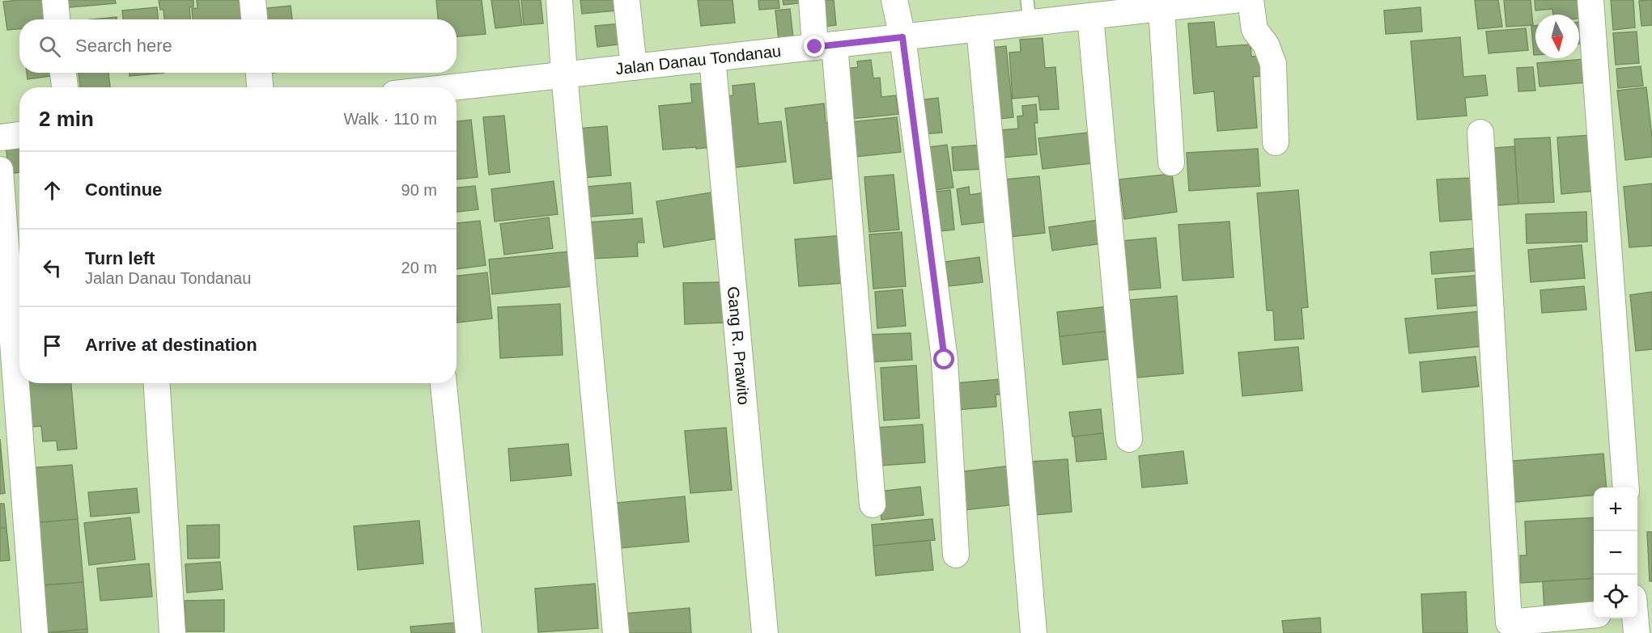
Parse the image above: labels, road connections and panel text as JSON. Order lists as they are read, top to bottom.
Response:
{
  "streets": {
    "street": ["Jalan Danau Tondanau", "Gang R. Prawito"]
  },
  "crossings": [
    ["Jalan Danau Tondanau", "Gang R. Prawito"]
  ],
  "north": "bottom",
  "page": {
    "search": "Search here",
    "heading": ["2 min", "Walk · 110 m"],
    "list": [
      ["Continue", "90 m"],
      ["Turn left", "Jalan Danau Tondanau", "20 m"],
      "Arrive at destination"
    ],
    "map_buttons": ["+", "−"]
  }
}
